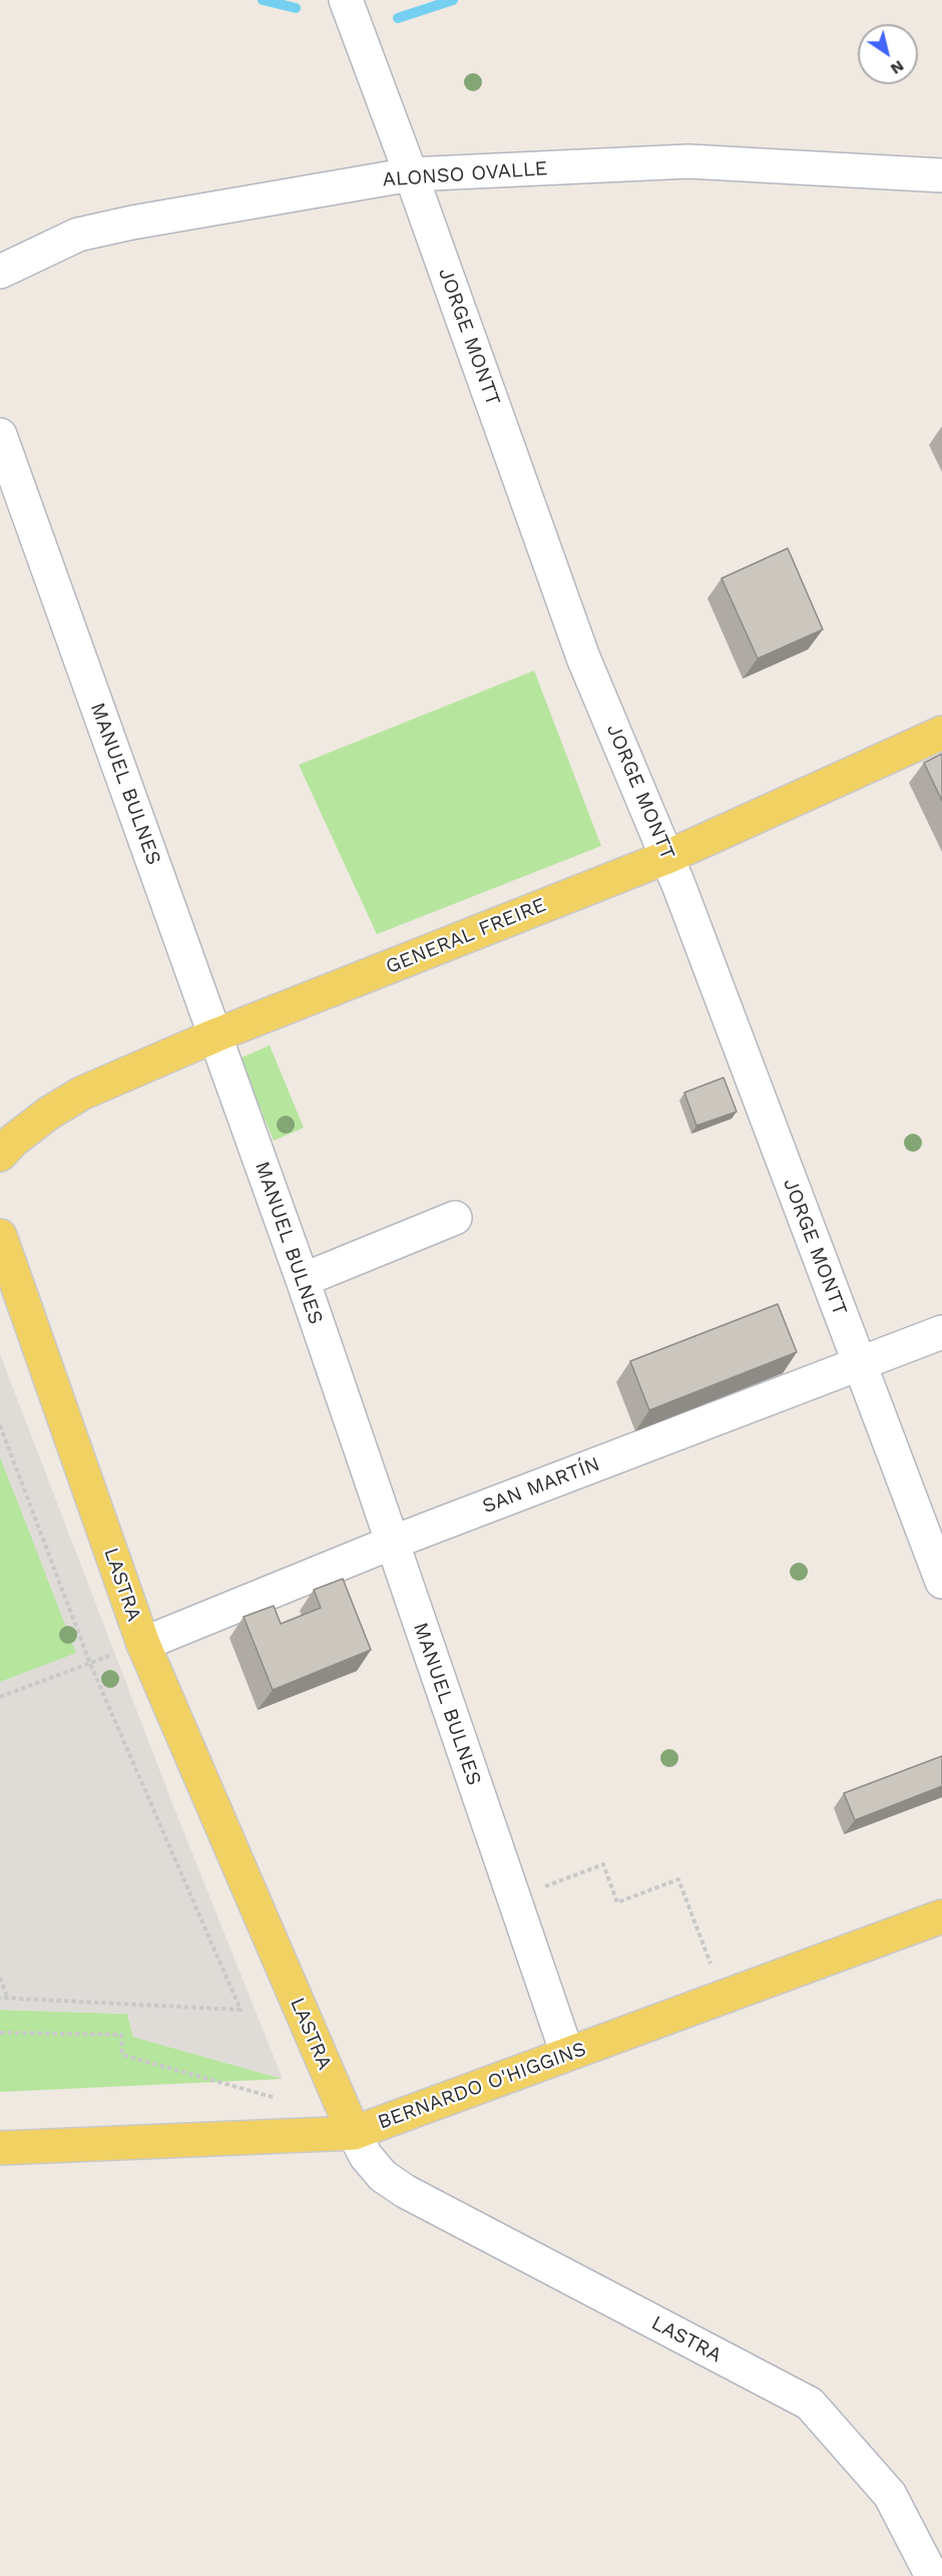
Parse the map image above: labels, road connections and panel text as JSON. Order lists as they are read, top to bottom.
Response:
{
  "streets": {
    "main road": ["GENERAL FREIRE", "LASTRA", "BERNARDO O'HIGGINS"],
    "street": [
      "ALONSO OVALLE",
      "JORGE MONTT",
      "MANUEL BULNES",
      "SAN MARTÍN"
    ]
  },
  "crossings": [
    ["ALONSO OVALLE", "JORGE MONTT"],
    ["JORGE MONTT", "GENERAL FREIRE"],
    ["JORGE MONTT", "SAN MARTÍN"],
    ["MANUEL BULNES", "GENERAL FREIRE"],
    ["MANUEL BULNES", "SAN MARTÍN"],
    ["MANUEL BULNES", "BERNARDO O'HIGGINS"],
    ["SAN MARTÍN", "LASTRA"],
    ["LASTRA", "BERNARDO O'HIGGINS"]
  ],
  "north": "bottom right"
}
